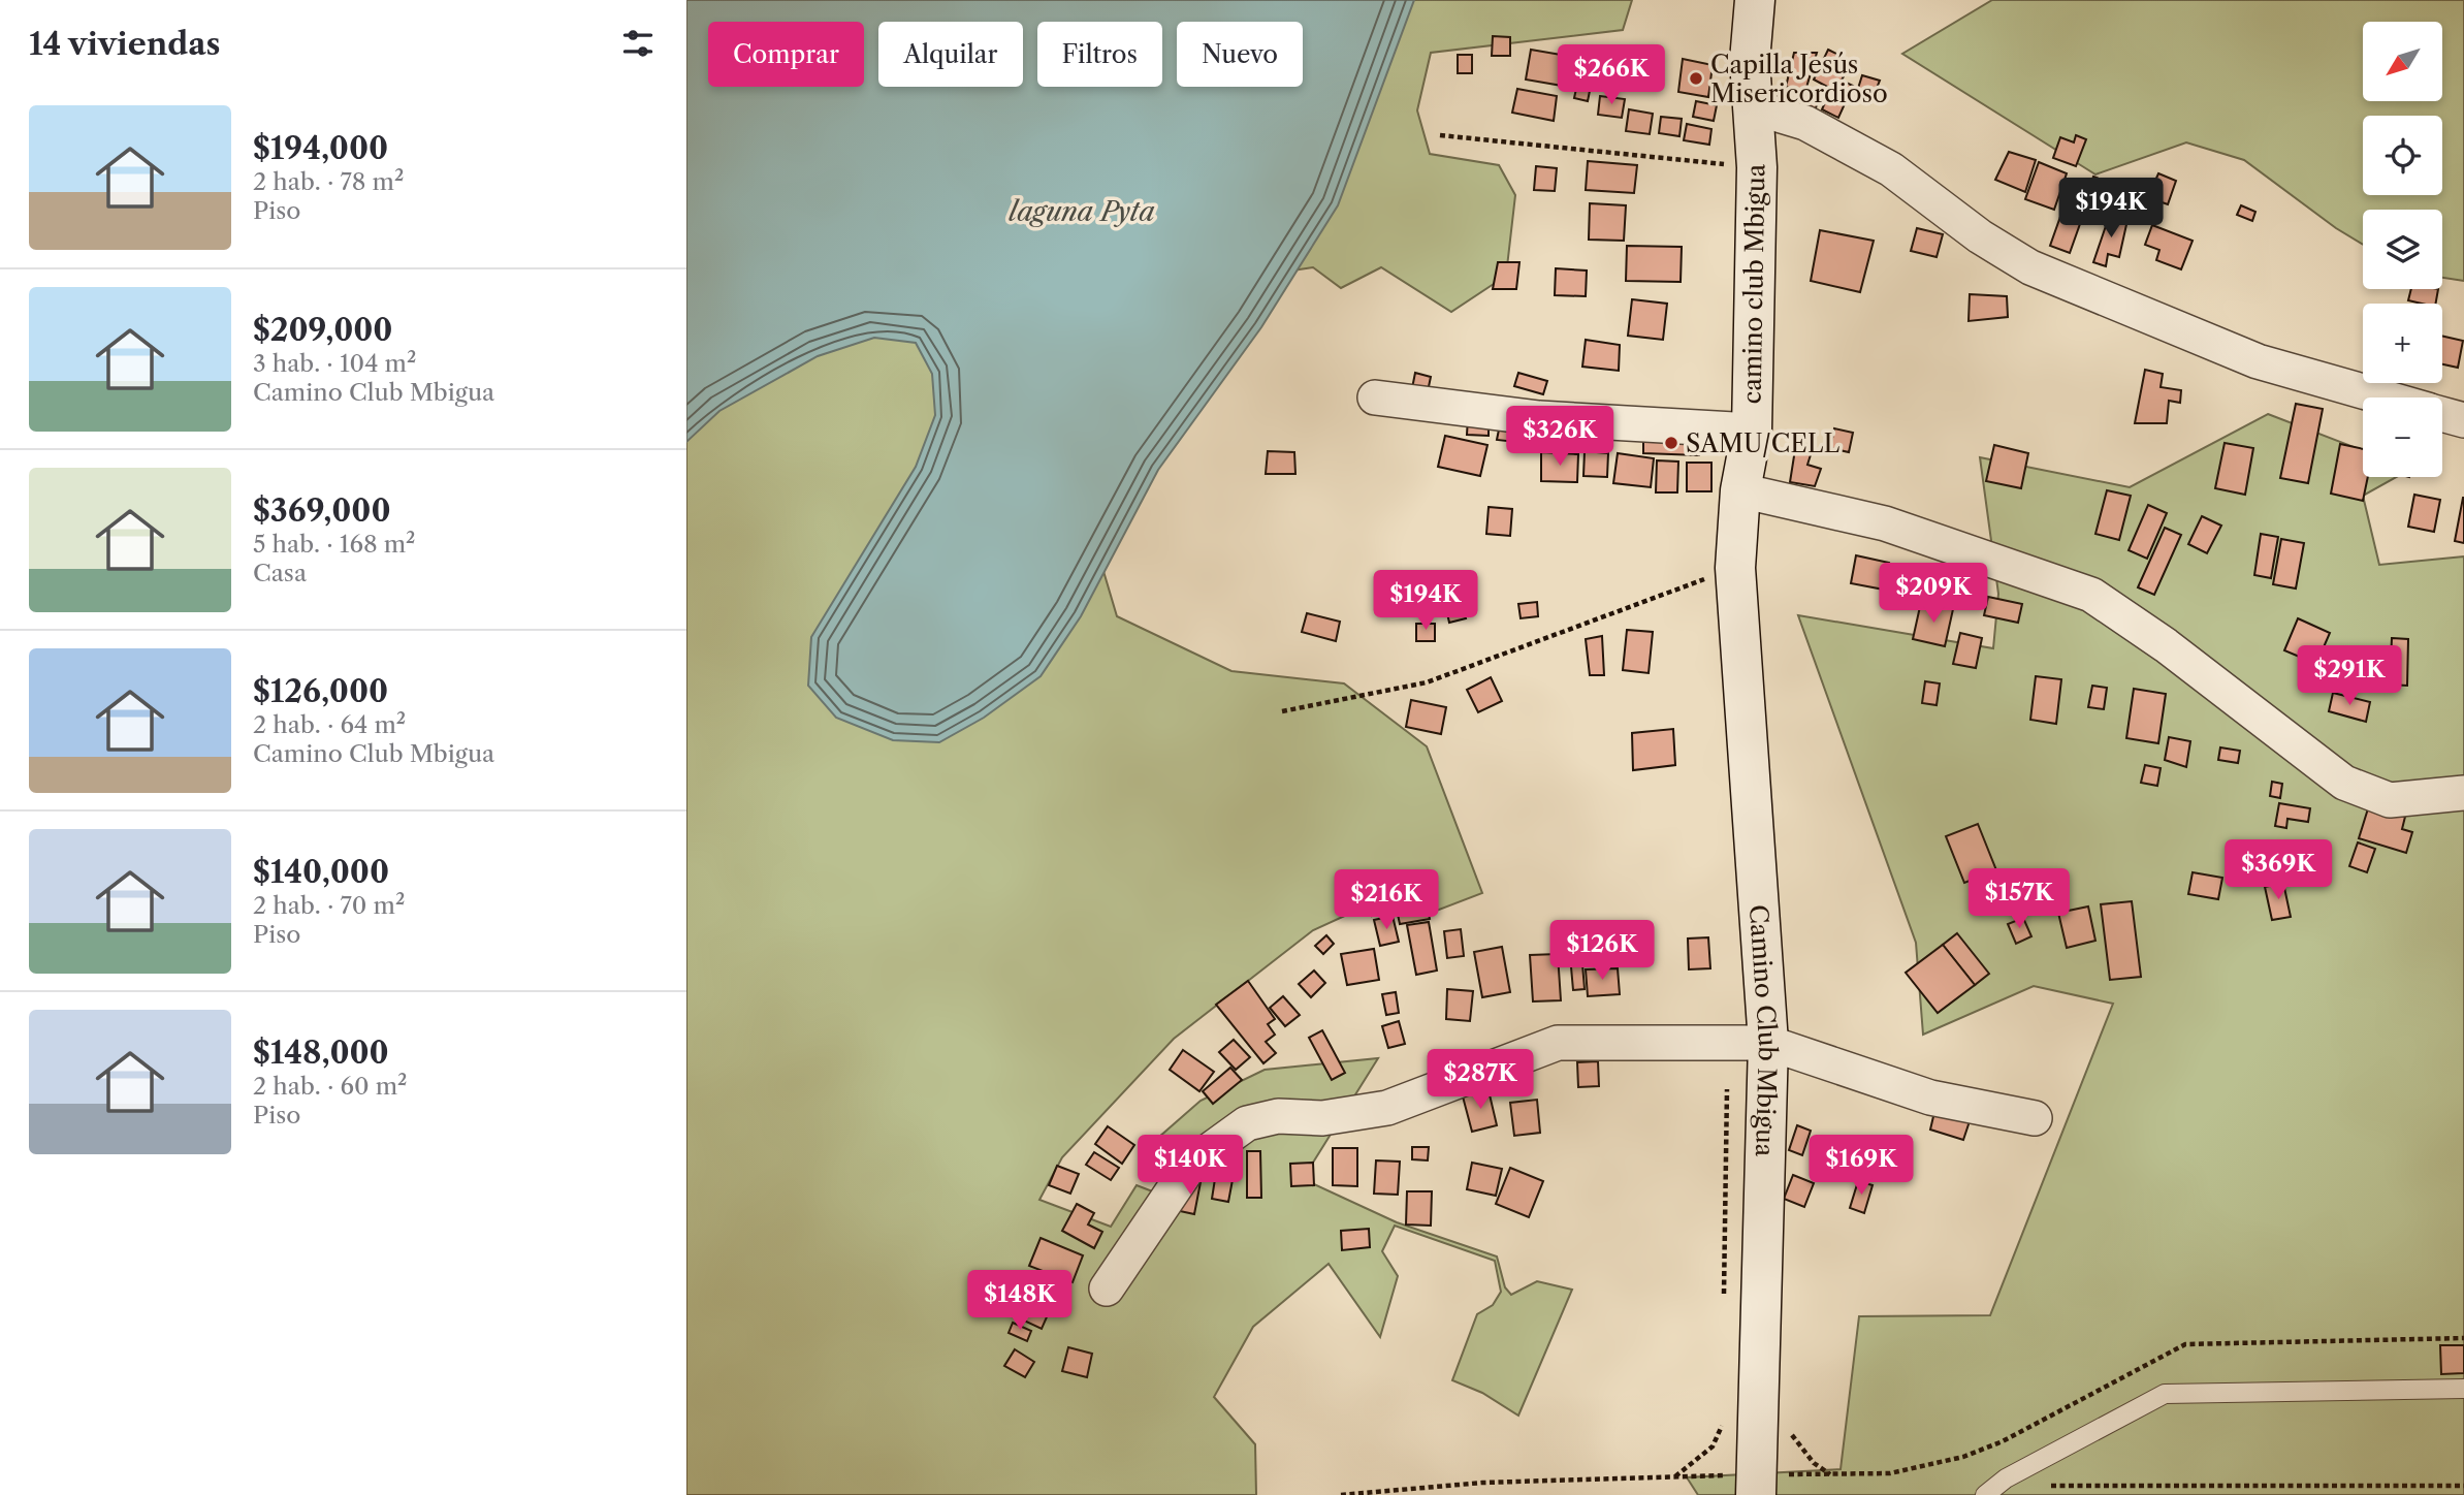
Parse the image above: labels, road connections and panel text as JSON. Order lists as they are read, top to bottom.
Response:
{
  "streets": {
    "main road": ["camino club Mbigua", "Camino Club Mbigua"]
  },
  "crossings": [
    ["camino club Mbigua", "Camino Club Mbigua"]
  ],
  "water": ["laguna Pyta"],
  "places": ["Capilla Jesús Misericordioso", "SAMU/CELL"],
  "north": "bottom left",
  "page": {
    "heading": "14 viviendas",
    "map_buttons": ["+", "−"],
    "chip": [
      "Comprar",
      "Alquilar",
      "Filtros",
      "Nuevo"
    ],
    "price": [
      "$266K",
      "$194K",
      "$326K",
      "$209K",
      "$194K",
      "$291K",
      "$369K",
      "$157K",
      "$216K",
      "$126K",
      "$287K",
      "$140K",
      "$169K",
      "$148K"
    ],
    "list": [
      {
        "name": "$194,000",
        "note": "2 hab. · 78 m² · Piso"
      },
      {
        "name": "$209,000",
        "note": "3 hab. · 104 m² · Camino Club Mbigua"
      },
      {
        "name": "$369,000",
        "note": "5 hab. · 168 m² · Casa"
      },
      {
        "name": "$126,000",
        "note": "2 hab. · 64 m² · Camino Club Mbigua"
      },
      {
        "name": "$140,000",
        "note": "2 hab. · 70 m² · Piso"
      },
      {
        "name": "$148,000",
        "note": "2 hab. · 60 m² · Piso"
      }
    ]
  }
}
